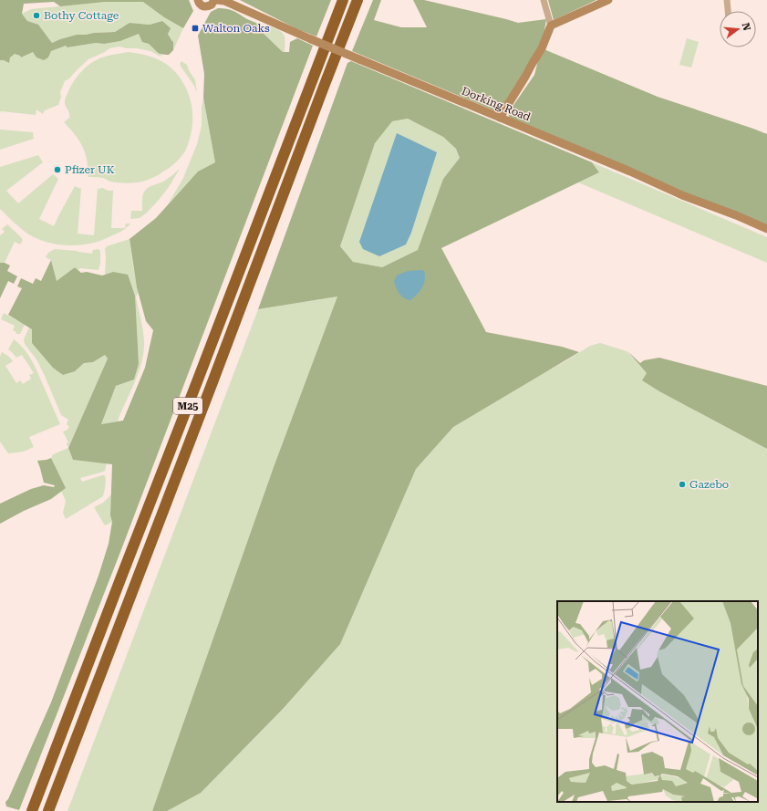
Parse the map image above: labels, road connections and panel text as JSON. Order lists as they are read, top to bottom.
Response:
{
  "streets": {
    "highway": ["M25"],
    "main road": ["Dorking Road"]
  },
  "places": {
    "other": ["Bothy Cottage", "Pfizer UK", "Gazebo"],
    "transit": ["Walton Oaks"]
  },
  "north": "right"
}
